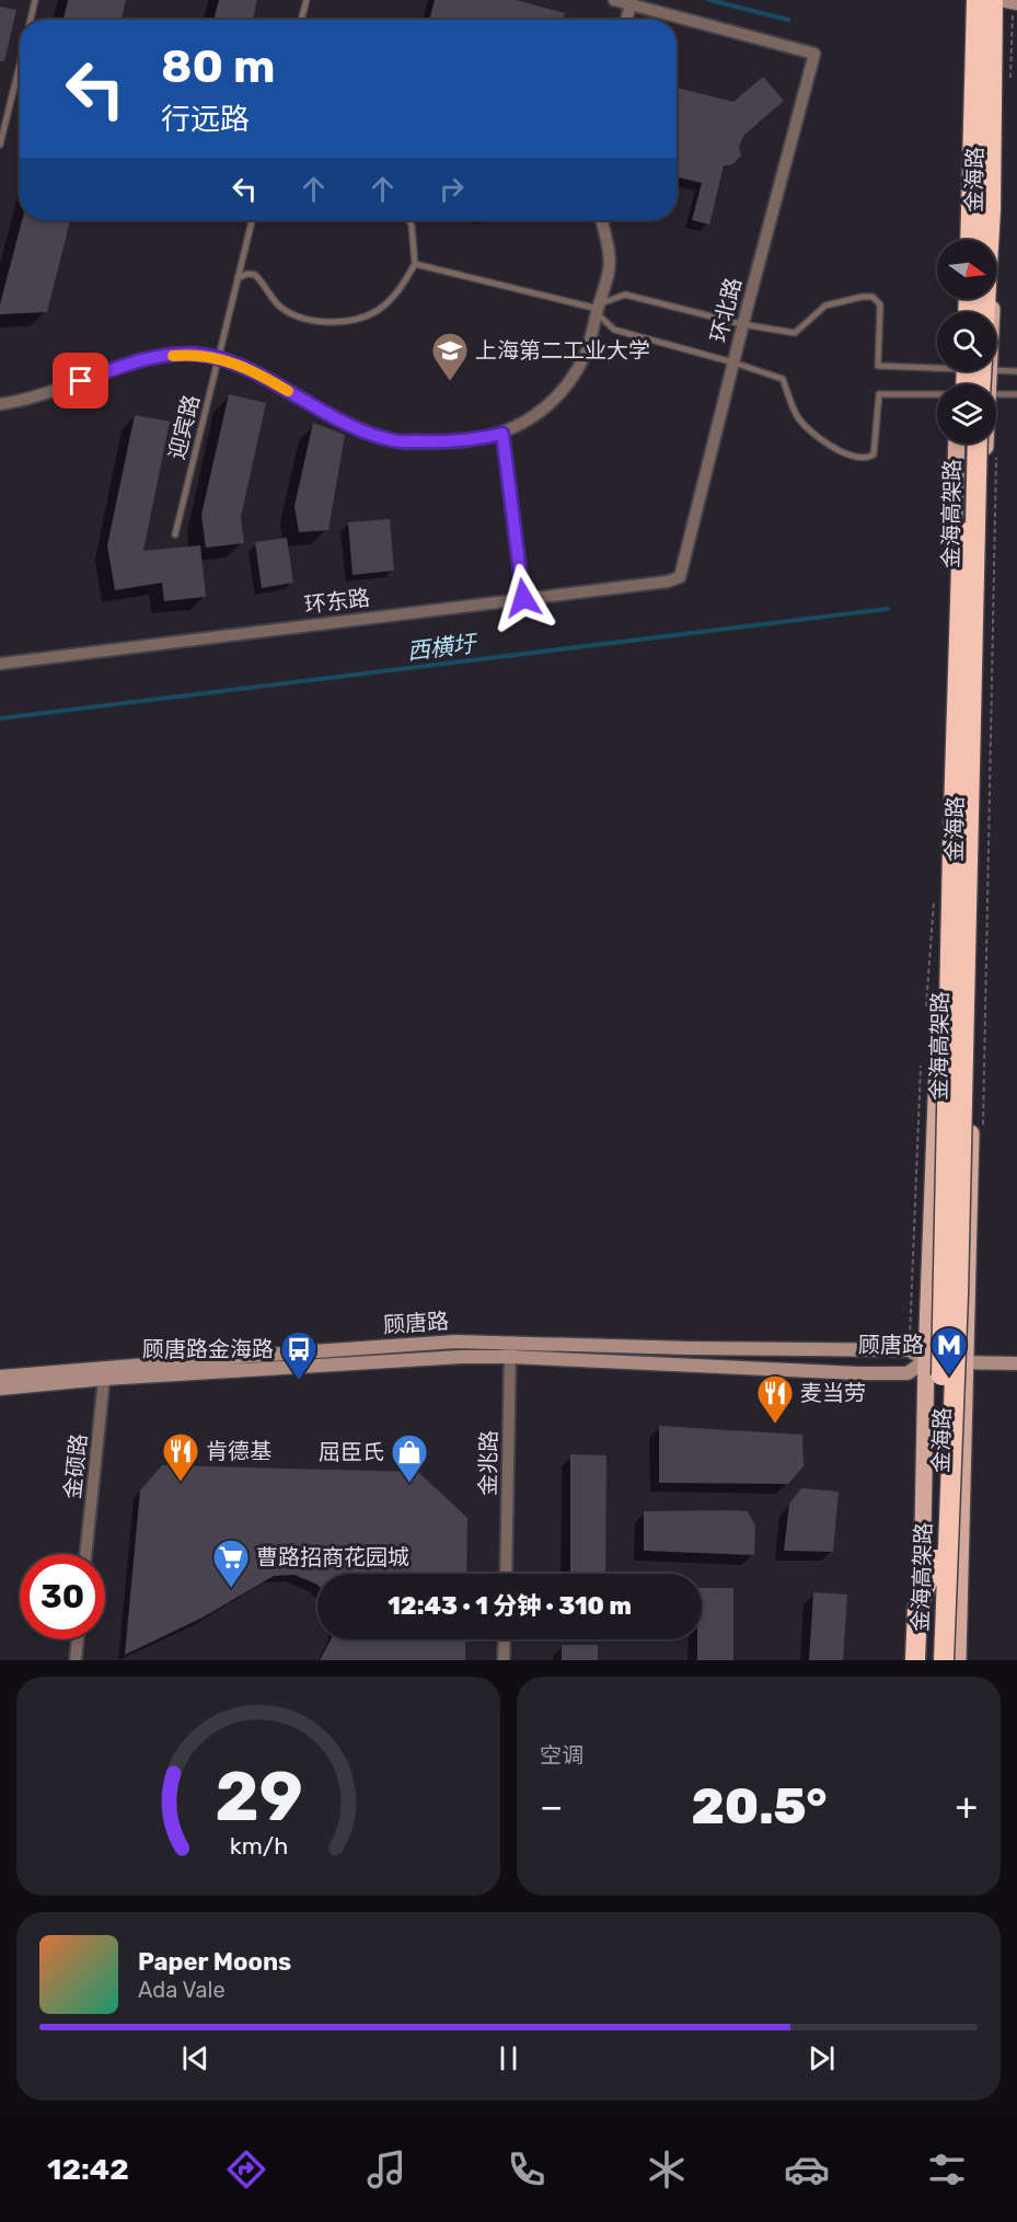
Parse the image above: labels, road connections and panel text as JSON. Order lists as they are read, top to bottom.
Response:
{
  "streets": {
    "highway": ["金海高架路"],
    "main road": ["金海路", "顾唐路"],
    "street": [
      "环北路",
      "环东路",
      "金兆路",
      "金硕路"
    ],
    "lane": ["迎宾路"]
  },
  "crossings": [
    ["金海路", "顾唐路"],
    ["环北路", "环东路"],
    ["顾唐路", "金兆路"],
    ["顾唐路", "金硕路"]
  ],
  "water": ["西横圩"],
  "places": {
    "school or university": ["上海第二工业大学"],
    "metro station": ["顾唐路"],
    "bus stop": ["顾唐路金海路"],
    "restaurant": ["麦当劳", "肯德基"],
    "shop": ["屈臣氏"],
    "supermarket": ["曹路招商花园城"]
  },
  "north": "right",
  "page": {
    "turn": ["80 m", "行远路"],
    "limit": "30",
    "trip": "12:43 · 1 分钟 · 310 m",
    "tile": "空调",
    "heat": ["−", "20.5°", "+"],
    "song": ["Paper Moons", "Ada Vale"],
    "tabs": "12:42",
    "gauge": ["29", "km/h"]
  }
}
